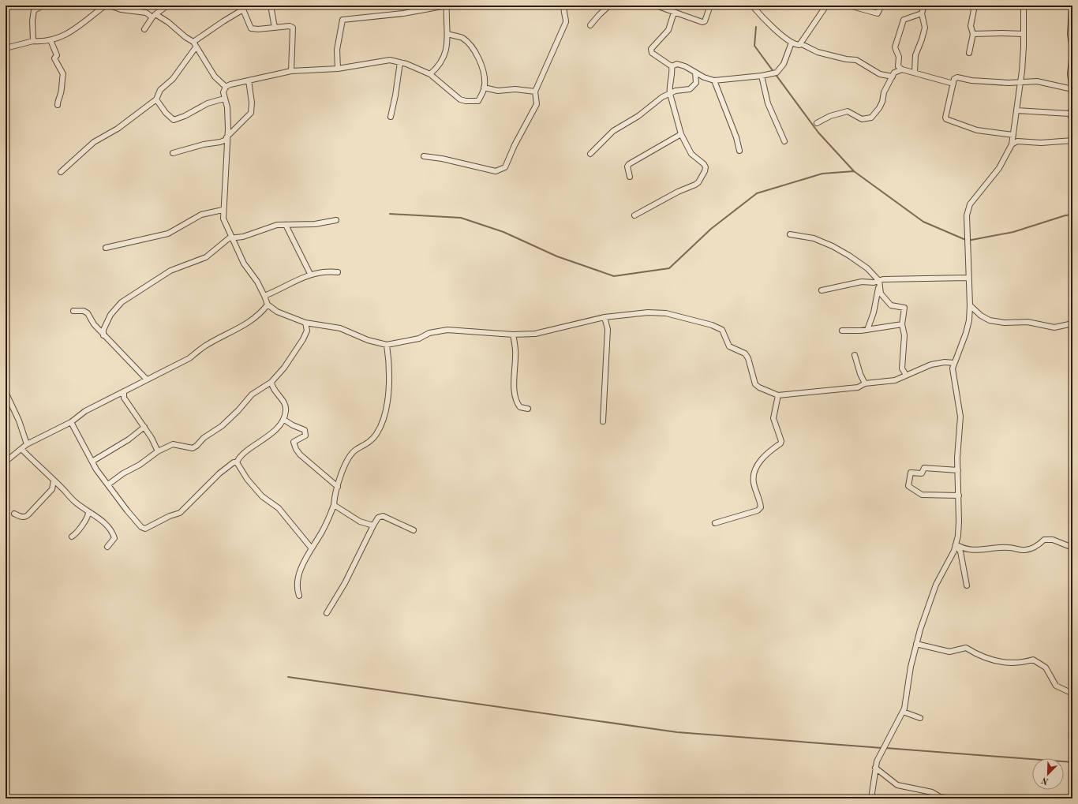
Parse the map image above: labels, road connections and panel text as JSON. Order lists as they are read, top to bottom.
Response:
{
  "north": "bottom left"
}
